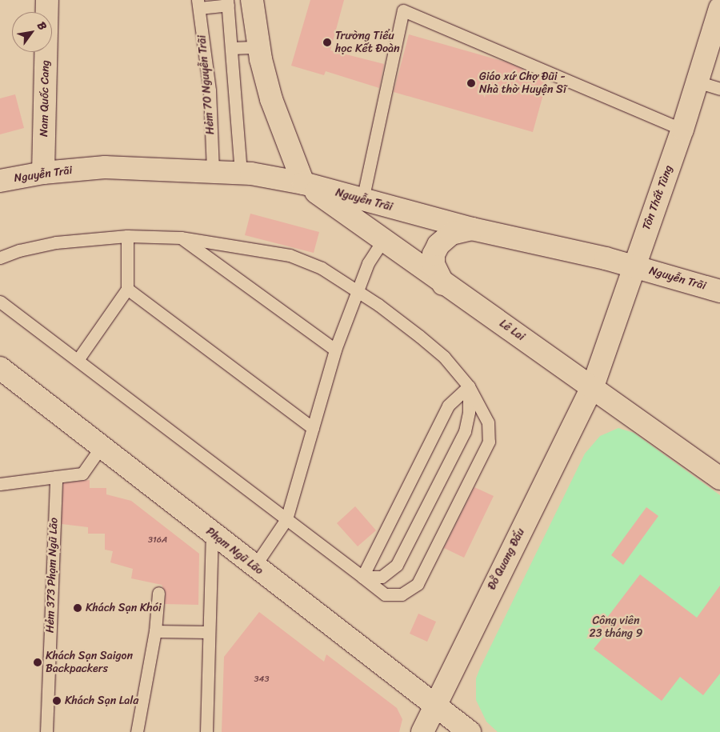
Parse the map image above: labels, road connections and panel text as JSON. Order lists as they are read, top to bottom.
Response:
{
  "streets": {
    "main road": [
      "Nam Quốc Cang",
      "Nguyễn Trãi",
      "Tôn Thất Tùng",
      "Lê Lai",
      "Phạm Ngũ Lão",
      "Ðỗ Quang Ðẩu"
    ],
    "lane": ["Hẻm 70 Nguyễn Trãi", "Hẻm 373 Phạm Ngũ Lão"]
  },
  "crossings": [
    ["Hẻm 70 Nguyễn Trãi", "Nguyễn Trãi"],
    ["Nam Quốc Cang", "Nguyễn Trãi"],
    ["Nguyễn Trãi", "Tôn Thất Tùng"],
    ["Nguyễn Trãi", "Lê Lai"],
    ["Tôn Thất Tùng", "Lê Lai"],
    ["Tôn Thất Tùng", "Ðỗ Quang Ðẩu"],
    ["Lê Lai", "Ðỗ Quang Ðẩu"],
    ["Phạm Ngũ Lão", "Ðỗ Quang Ðẩu"]
  ],
  "parks": ["Công viên 23 tháng 9"],
  "places": [
    "Trường Tiểu học Kết Đoàn",
    "Giáo xứ Chợ Đũi - Nhà thờ Huyện Sĩ",
    "Khách Sạn Khói",
    "Khách Sạn Saigon Backpackers",
    "Khách Sạn Lala"
  ],
  "house_numbers": ["316A", "343"],
  "north": "top right"
}
